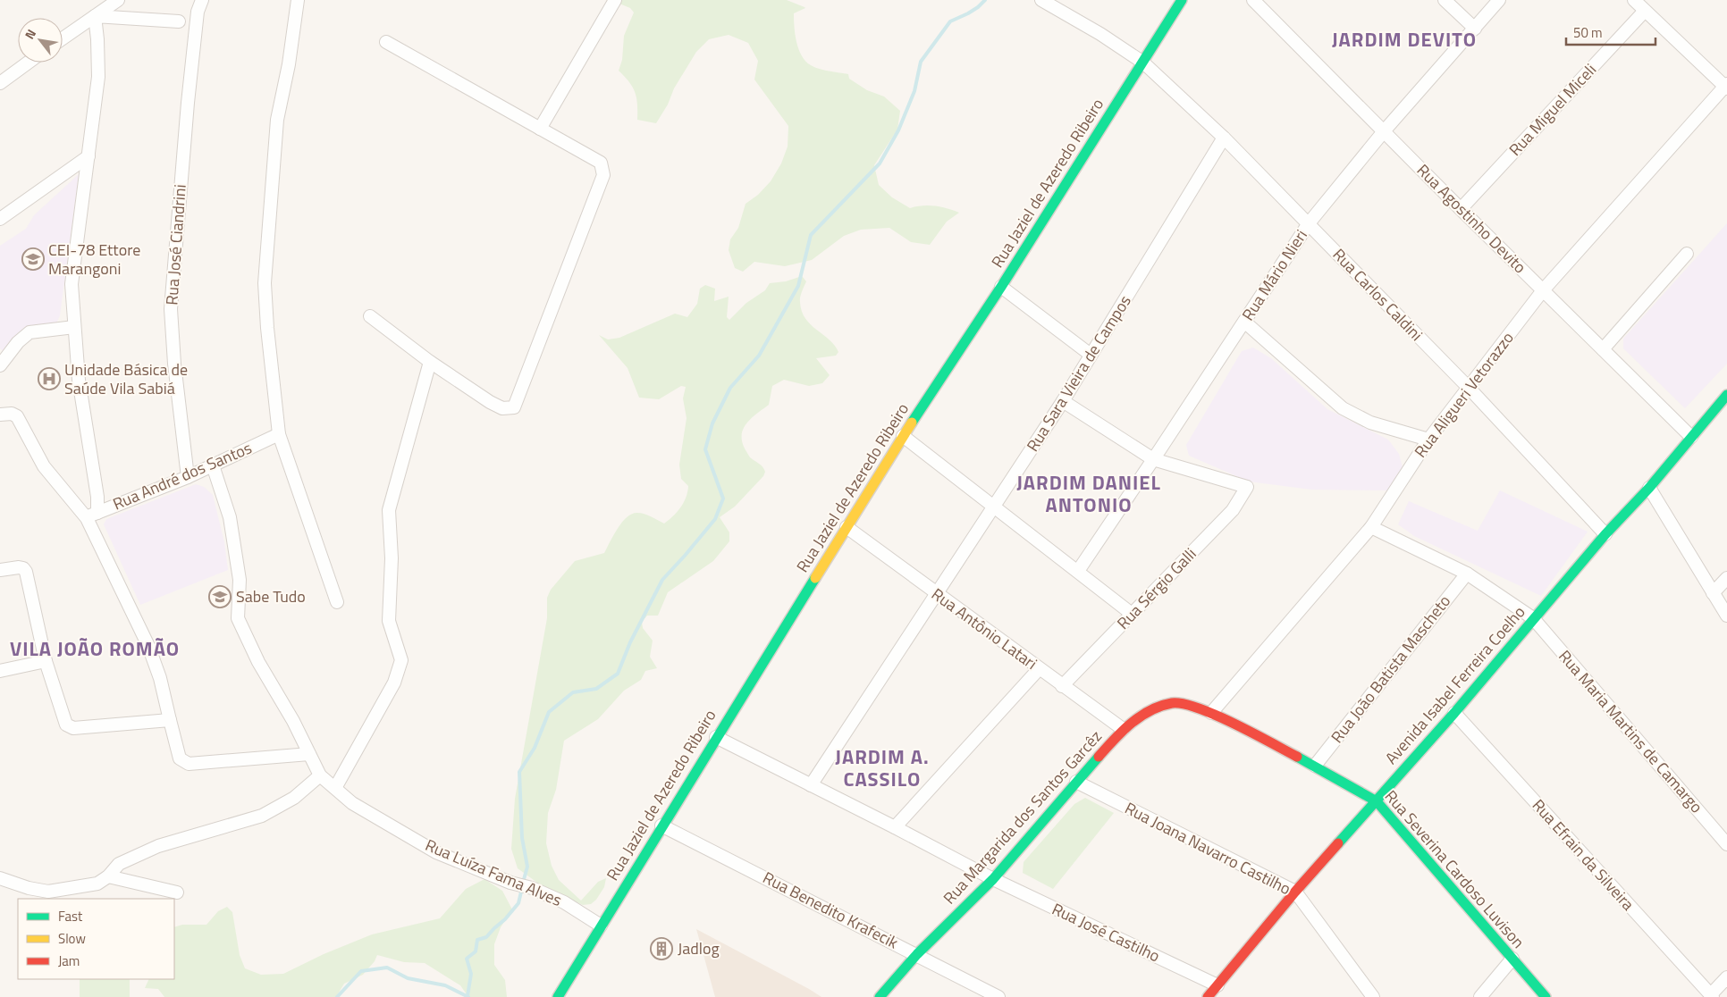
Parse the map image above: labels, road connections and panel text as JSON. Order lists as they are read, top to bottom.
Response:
{
  "streets": {
    "street": [
      "Rua Miguel Miceli",
      "Rua Jaziel de Azeredo Ribeiro",
      "Rua Agostinho Devito",
      "Rua José Ciandrini",
      "Rua Mário Nieri",
      "Rua Carlos Caldini",
      "Rua Sara Vieira de Campos",
      "Rua Aligueri Vetorazzo",
      "Rua André dos Santos",
      "Rua Sérgio Galli",
      "Rua Antônio Latari",
      "Rua João Batista Mascheto",
      "Avenida Isabel Ferreira Coelho",
      "Rua Maria Martins de Camargo",
      "Rua Margarida dos Santos Garcêz",
      "Rua Joana Navarro Castilho",
      "Rua Efrain da Silveira",
      "Rua Severina Cardoso Luvison",
      "Rua Luíza Fama Alves",
      "Rua Benedito Krafecik",
      "Rua José Castilho"
    ]
  },
  "crossings": [
    ["Rua Miguel Miceli", "Rua Agostinho Devito"],
    ["Rua Jaziel de Azeredo Ribeiro", "Rua Carlos Caldini"],
    ["Rua Jaziel de Azeredo Ribeiro", "Rua Antônio Latari"],
    ["Rua Jaziel de Azeredo Ribeiro", "Rua Luíza Fama Alves"],
    ["Rua Jaziel de Azeredo Ribeiro", "Rua Benedito Krafecik"],
    ["Rua Jaziel de Azeredo Ribeiro", "Rua José Castilho"],
    ["Rua Agostinho Devito", "Rua Mário Nieri"],
    ["Rua Agostinho Devito", "Rua Aligueri Vetorazzo"],
    ["Rua Agostinho Devito", "Avenida Isabel Ferreira Coelho"],
    ["Rua José Ciandrini", "Rua André dos Santos"],
    ["Rua Mário Nieri", "Rua Carlos Caldini"],
    ["Rua Mário Nieri", "Rua Sérgio Galli"],
    ["Rua Carlos Caldini", "Rua Sara Vieira de Campos"],
    ["Rua Carlos Caldini", "Rua Aligueri Vetorazzo"],
    ["Rua Carlos Caldini", "Avenida Isabel Ferreira Coelho"],
    ["Rua Sara Vieira de Campos", "Rua Antônio Latari"],
    ["Rua Sara Vieira de Campos", "Rua José Castilho"],
    ["Rua Aligueri Vetorazzo", "Rua Maria Martins de Camargo"],
    ["Rua Aligueri Vetorazzo", "Rua Margarida dos Santos Garcêz"],
    ["Rua Aligueri Vetorazzo", "Rua Severina Cardoso Luvison"],
    ["Rua Sérgio Galli", "Rua Antônio Latari"],
    ["Rua Antônio Latari", "Rua Margarida dos Santos Garcêz"],
    ["Rua João Batista Mascheto", "Rua Maria Martins de Camargo"],
    ["Rua João Batista Mascheto", "Rua Severina Cardoso Luvison"],
    ["Avenida Isabel Ferreira Coelho", "Rua Maria Martins de Camargo"],
    ["Avenida Isabel Ferreira Coelho", "Rua Joana Navarro Castilho"],
    ["Avenida Isabel Ferreira Coelho", "Rua Efrain da Silveira"],
    ["Avenida Isabel Ferreira Coelho", "Rua Severina Cardoso Luvison"],
    ["Avenida Isabel Ferreira Coelho", "Rua José Castilho"],
    ["Rua Margarida dos Santos Garcêz", "Rua Joana Navarro Castilho"],
    ["Rua Margarida dos Santos Garcêz", "Rua Severina Cardoso Luvison"],
    ["Rua Margarida dos Santos Garcêz", "Rua Benedito Krafecik"],
    ["Rua Margarida dos Santos Garcêz", "Rua José Castilho"]
  ],
  "districts": [
    "JARDIM DEVITO",
    "JARDIM DANIEL ANTONIO",
    "VILA JOÃO ROMÃO",
    "JARDIM A. CASSILO"
  ],
  "places": {
    "school or university": ["CEI-78 Ettore Marangoni", "Sabe Tudo"],
    "hospital": ["Unidade Básica de Saúde Vila Sabiá"],
    "building": ["Jadlog"]
  },
  "legend": ["Fast", "Slow", "Jam"],
  "scale_bar": "50 m",
  "north": "top left"
}
